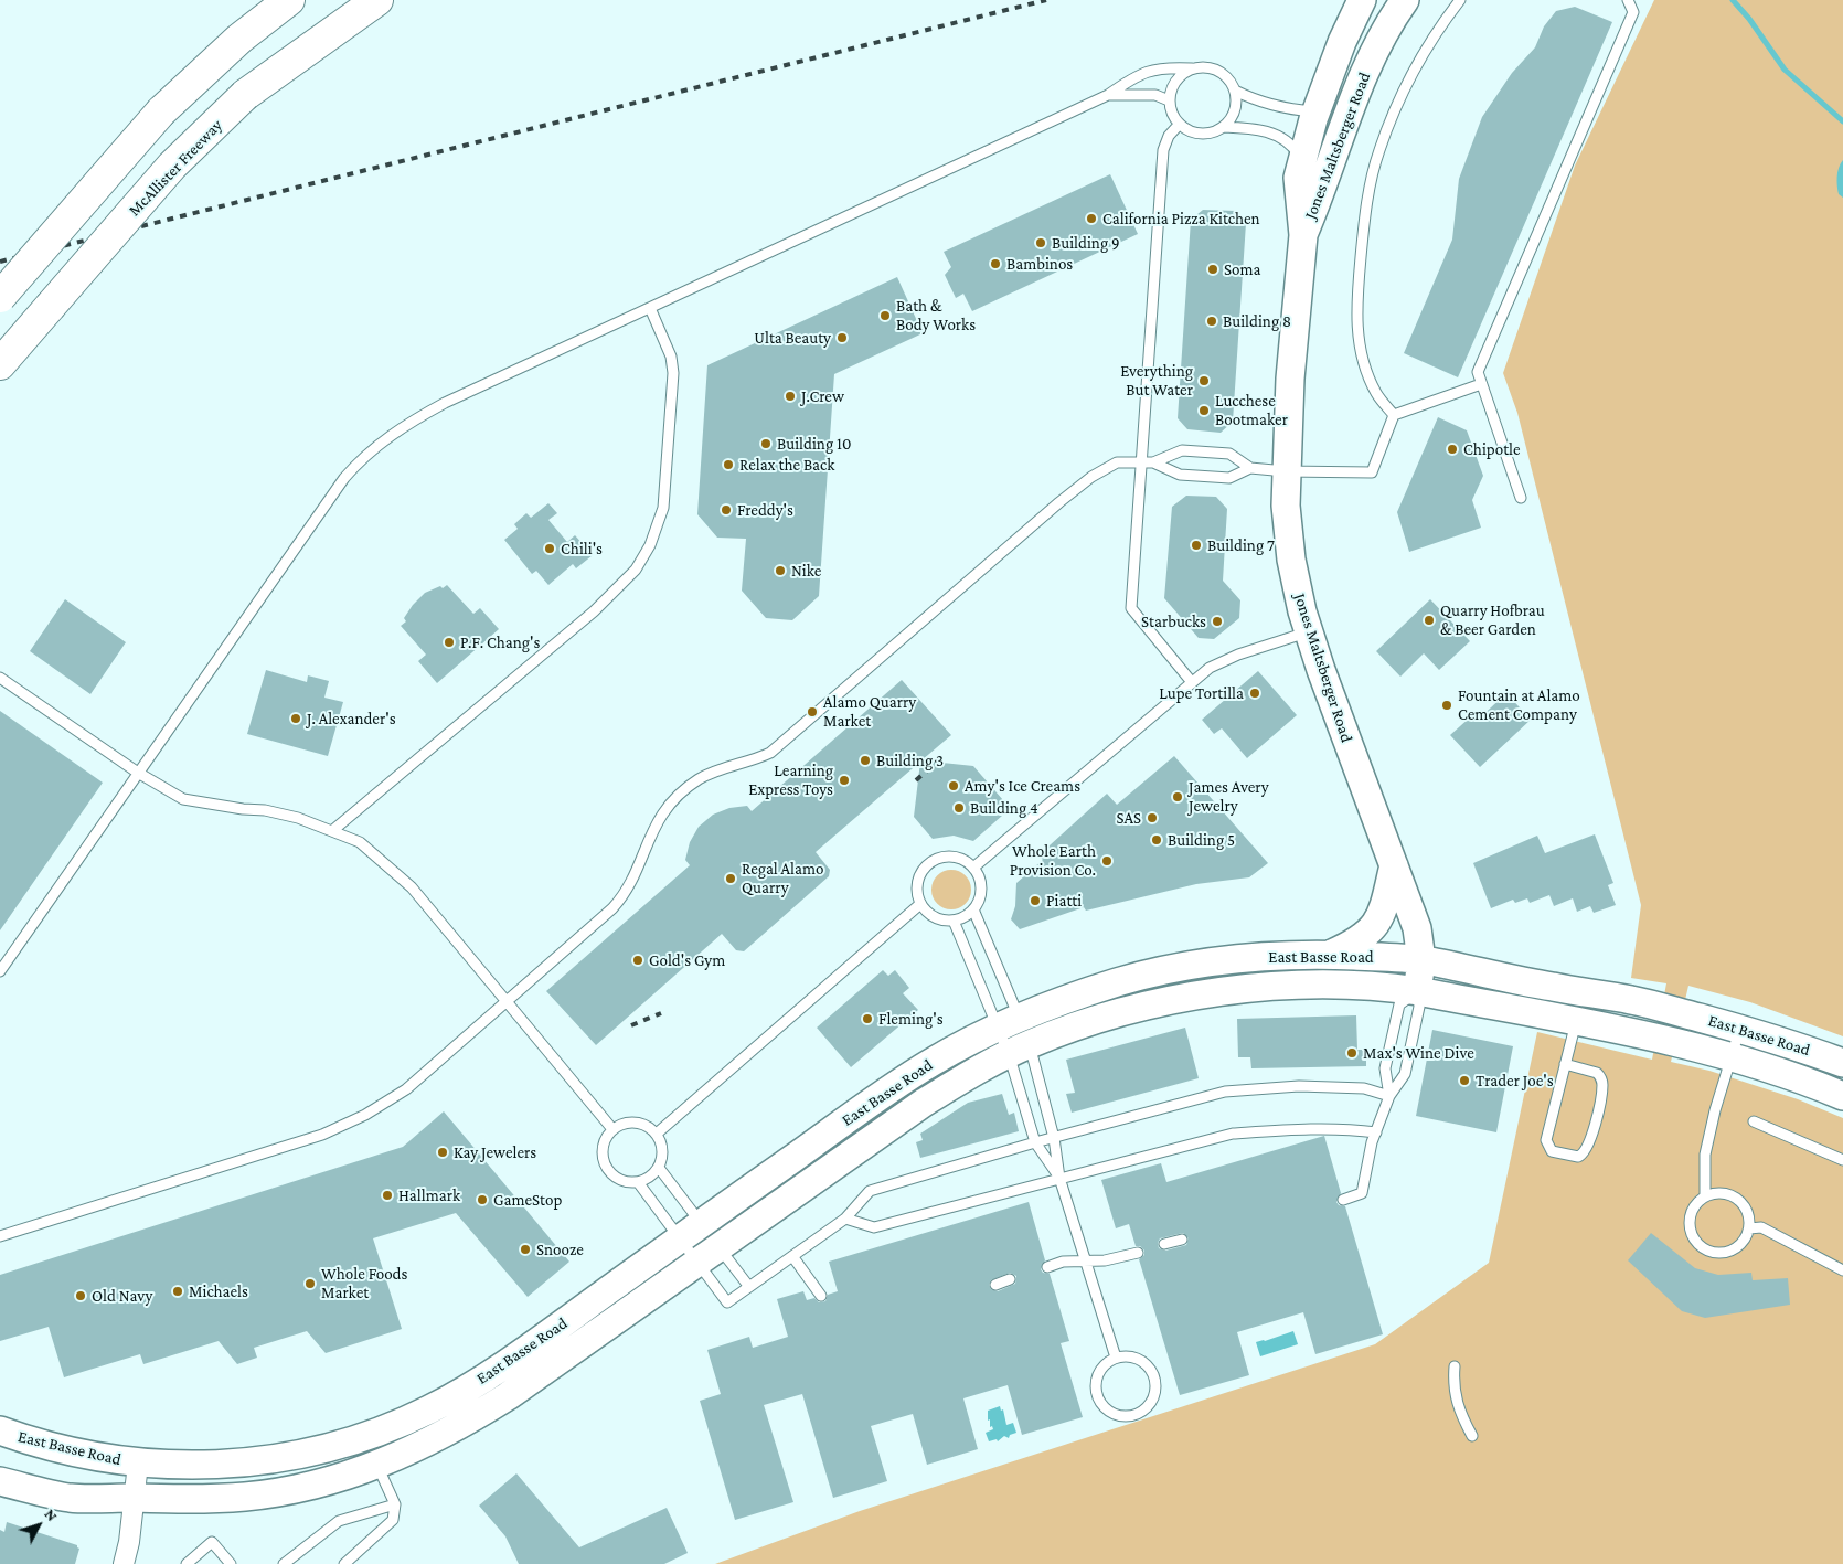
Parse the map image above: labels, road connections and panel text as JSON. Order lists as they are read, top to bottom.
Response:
{
  "streets": {
    "highway": ["McAllister Freeway"],
    "main road": ["Jones Maltsberger Road", "East Basse Road"]
  },
  "crossings": [
    ["Jones Maltsberger Road", "East Basse Road"]
  ],
  "places": [
    "California Pizza Kitchen",
    "Building 9",
    "Bambinos",
    "Soma",
    "Bath & Body Works",
    "Building 8",
    "Ulta Beauty",
    "Everything But Water",
    "J.Crew",
    "Lucchese Bootmaker",
    "Building 10",
    "Chipotle",
    "Relax the Back",
    "Freddy's",
    "Building 7",
    "Chili's",
    "Nike",
    "Quarry Hofbrau & Beer Garden",
    "Starbucks",
    "P.F. Chang's",
    "Lupe Tortilla",
    "Fountain at Alamo Cement Company",
    "Alamo Quarry Market",
    "J. Alexander's",
    "Building 3",
    "Learning Express Toys",
    "Amy's Ice Creams",
    "James Avery Jewelry",
    "Building 4",
    "SAS",
    "Building 5",
    "Whole Earth Provision Co.",
    "Regal Alamo Quarry",
    "Piatti",
    "Gold's Gym",
    "Fleming's",
    "Max's Wine Dive",
    "Trader Joe's",
    "Kay Jewelers",
    "Hallmark",
    "GameStop",
    "Snooze",
    "Whole Foods Market",
    "Michaels",
    "Old Navy"
  ],
  "north": "top right"
}
